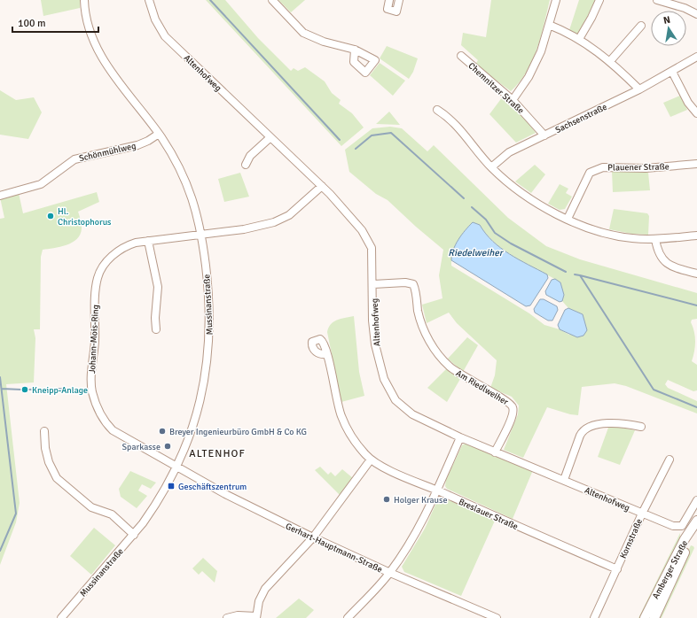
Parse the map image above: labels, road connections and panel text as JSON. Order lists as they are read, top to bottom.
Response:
{
  "streets": {
    "main road": ["Amberger Straße"],
    "street": [
      "Altenhofweg",
      "Chemnitzer Straße",
      "Sachsenstraße",
      "Schönmühlweg",
      "Plauener Straße",
      "Mussinanstraße",
      "Johann-Mois-Ring",
      "Am Riedlweiher",
      "Breslauer Straße",
      "Kornstraße",
      "Gerhart-Hauptmann-Straße"
    ]
  },
  "crossings": [
    ["Altenhofweg", "Johann-Mois-Ring"],
    ["Altenhofweg", "Am Riedlweiher"],
    ["Altenhofweg", "Kornstraße"],
    ["Chemnitzer Straße", "Sachsenstraße"],
    ["Schönmühlweg", "Mussinanstraße"],
    ["Mussinanstraße", "Johann-Mois-Ring"],
    ["Mussinanstraße", "Gerhart-Hauptmann-Straße"],
    ["Johann-Mois-Ring", "Gerhart-Hauptmann-Straße"],
    ["Breslauer Straße", "Kornstraße"]
  ],
  "districts": ["ALTENHOF"],
  "water": ["Riedelweiher"],
  "places": {
    "other": [
      "Hl. Christophorus",
      "Kneipp-Anlage",
      "Breyer Ingenieurbüro GmbH & Co KG",
      "Sparkasse",
      "Holger Krause"
    ],
    "transit": ["Geschäftszentrum"]
  },
  "scale_bar": "100 m",
  "north": "top"
}
